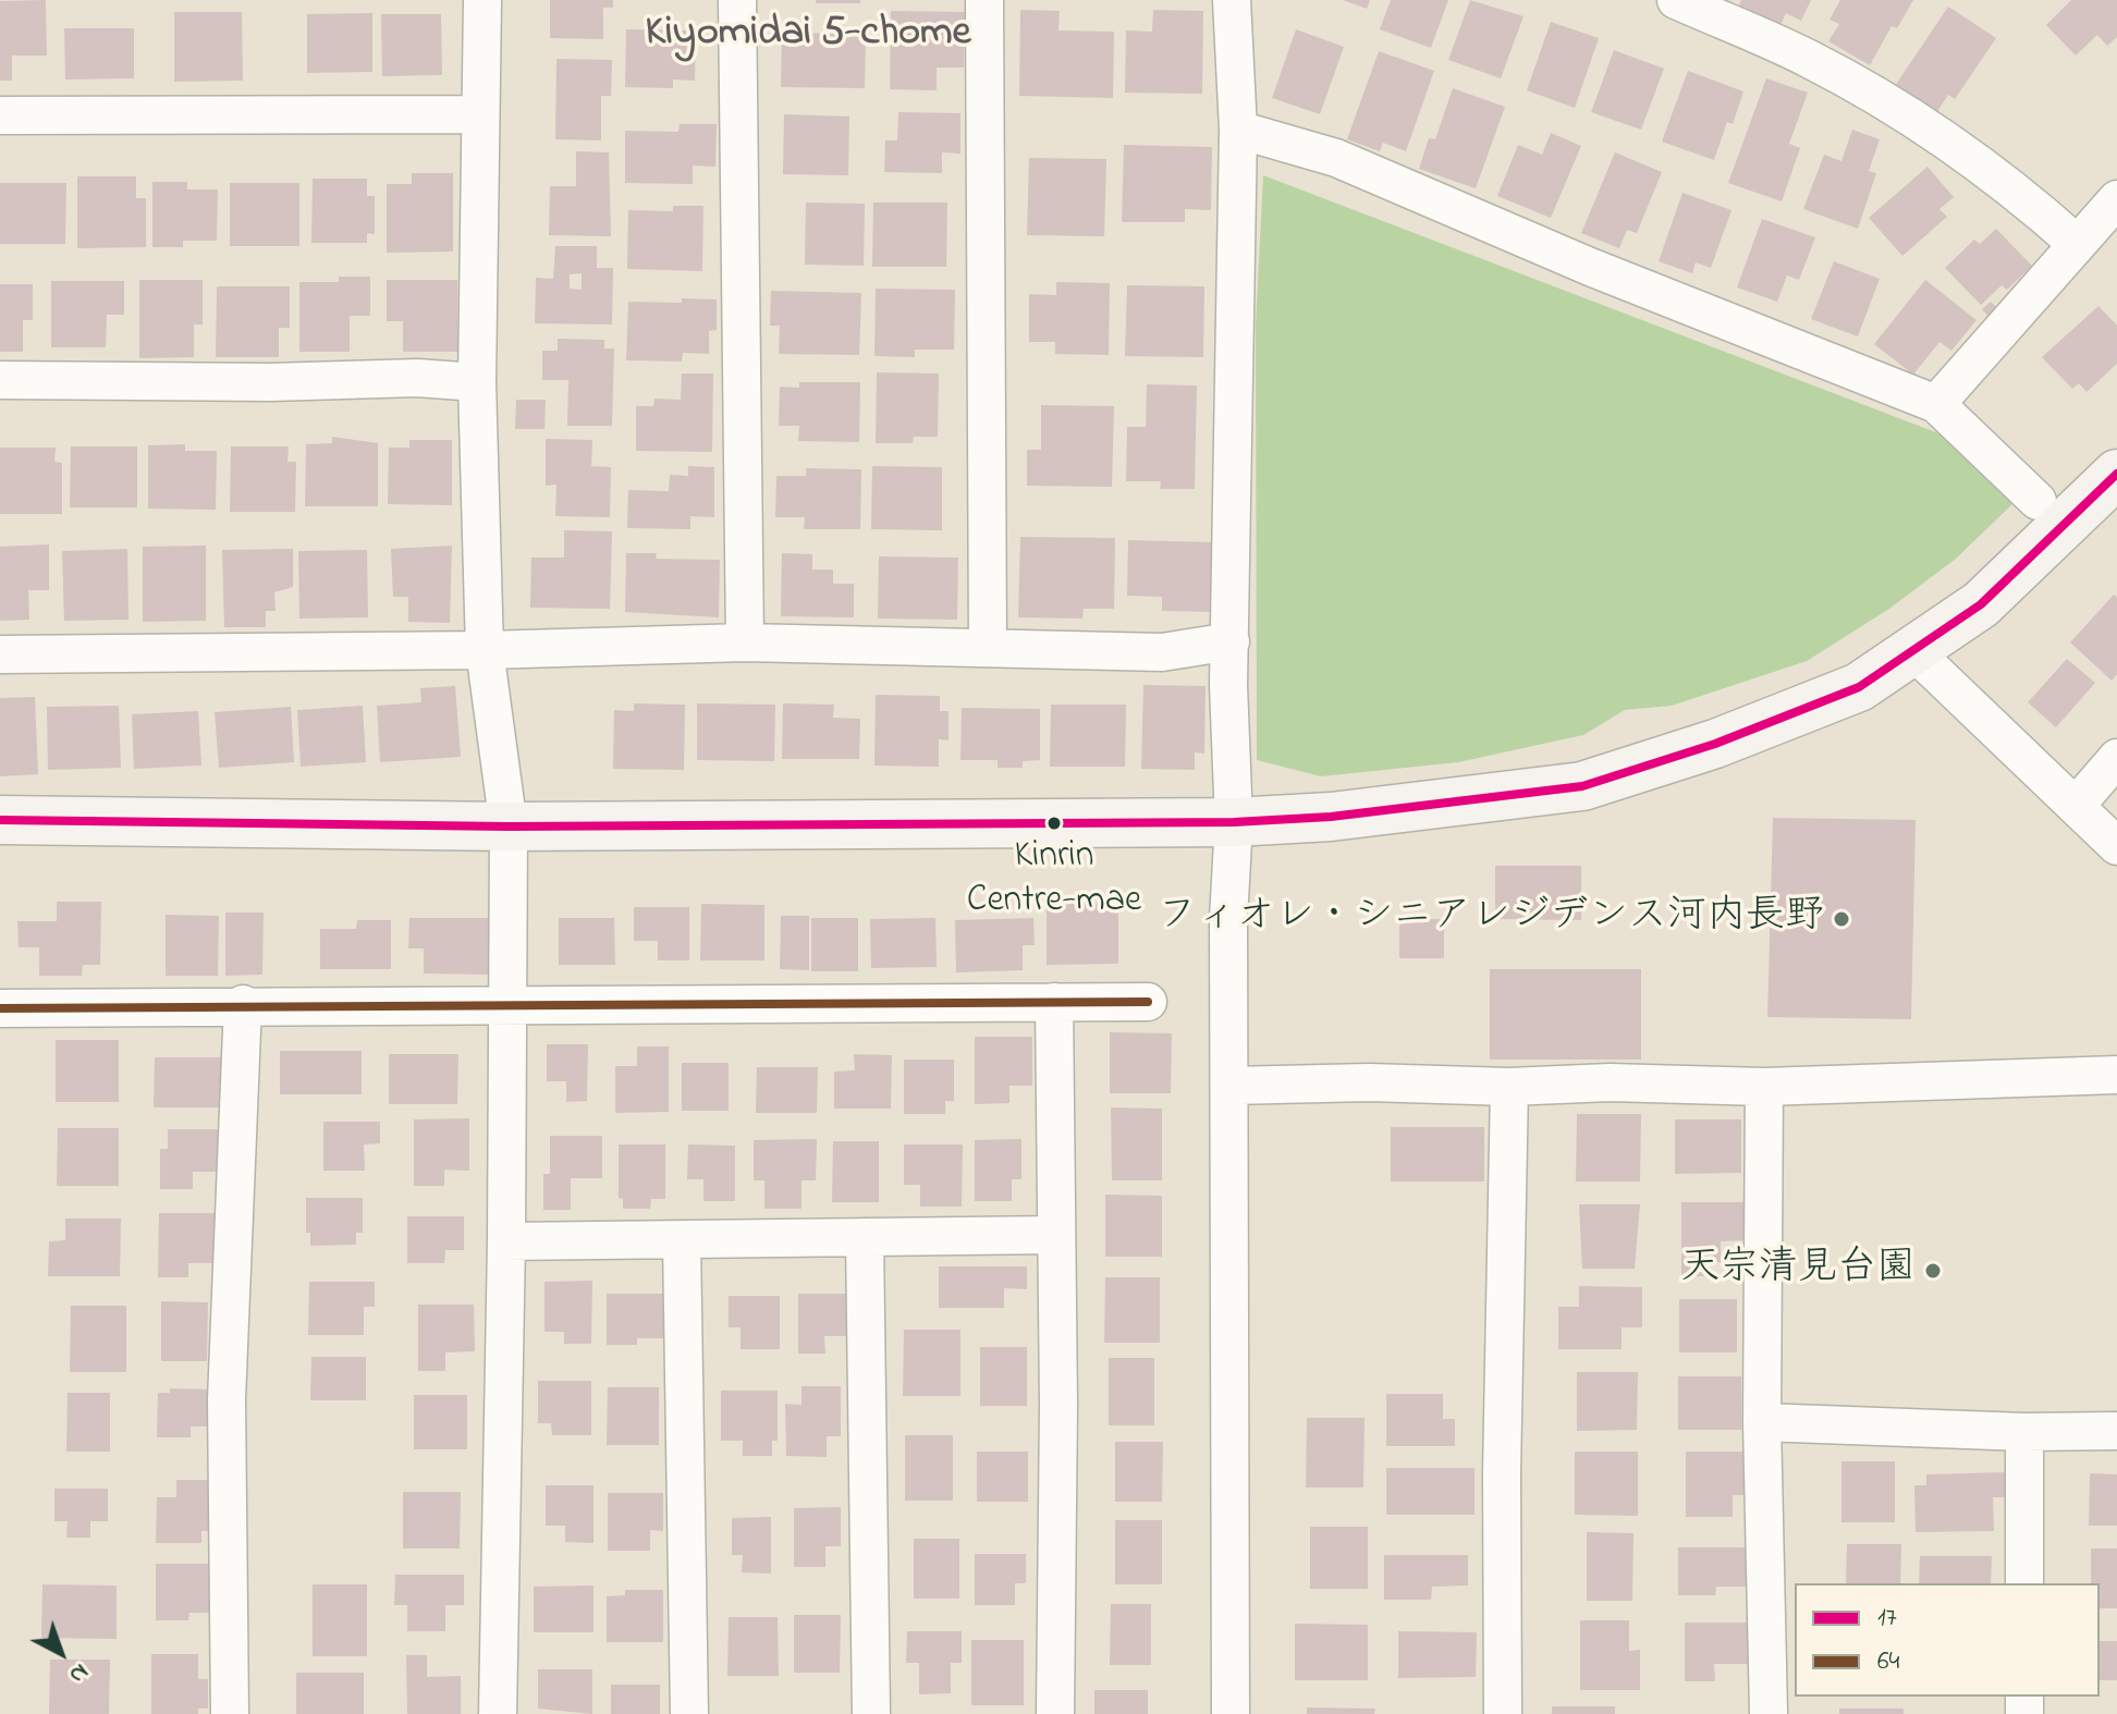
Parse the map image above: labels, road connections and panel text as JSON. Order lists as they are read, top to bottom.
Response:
{
  "districts": ["Kiyomidai 5-chome"],
  "places": ["Kinrin Centre-mae", "フィオレ・シニアレジデンス河内長野", "天宗清見台園"],
  "lines": ["transit line 17", "transit line 64"],
  "legend": ["17", "64"],
  "north": "bottom right"
}
